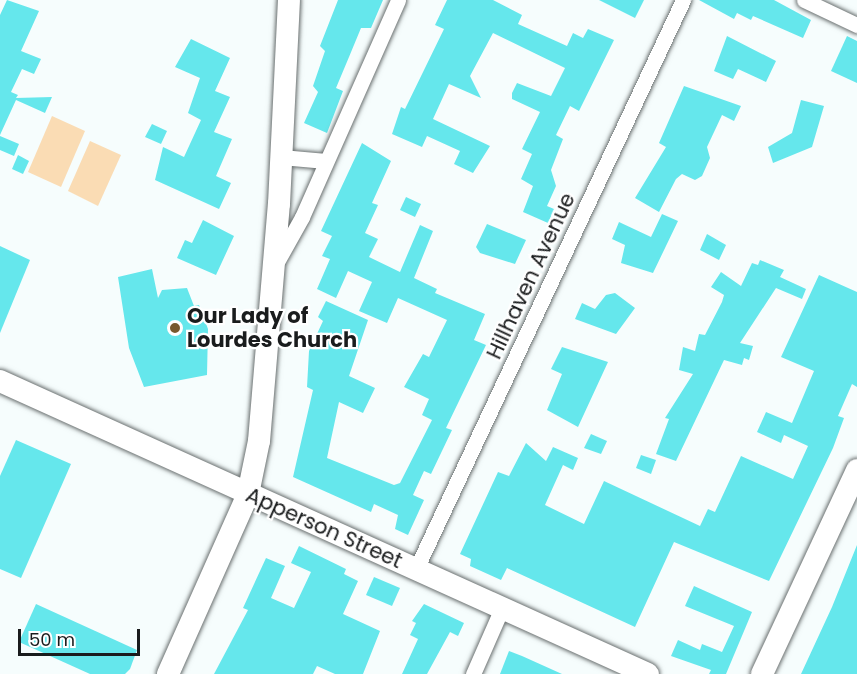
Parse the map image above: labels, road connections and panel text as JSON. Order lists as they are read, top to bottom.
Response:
{
  "streets": {
    "street": ["Hillhaven Avenue", "Apperson Street"]
  },
  "crossings": [
    ["Hillhaven Avenue", "Apperson Street"]
  ],
  "places": ["Our Lady of Lourdes Church"],
  "scale_bar": "50 m"
}
